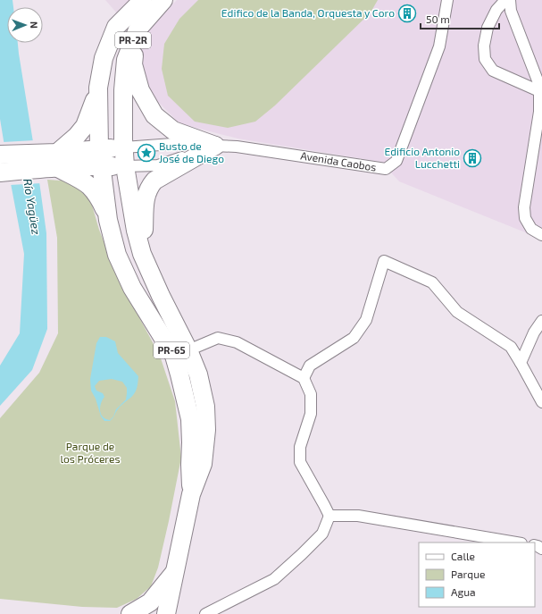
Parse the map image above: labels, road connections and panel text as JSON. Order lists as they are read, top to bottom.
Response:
{
  "streets": {
    "main road": ["PR-2R", "PR-65"],
    "street": ["Avenida Caobos"]
  },
  "crossings": [
    ["PR-2R", "Avenida Caobos"],
    ["PR-2R", "PR-65"],
    ["Avenida Caobos", "PR-65"]
  ],
  "water": ["Río Yagüez"],
  "parks": ["Parque de los Próceres"],
  "places": {
    "building": ["Edifico de la Banda, Orquesta y Coro", "Edificio Antonio Lucchetti"],
    "place": ["Busto de José de Diego"]
  },
  "legend": ["Calle", "Parque", "Agua"],
  "scale_bar": "50 m",
  "north": "right"
}
